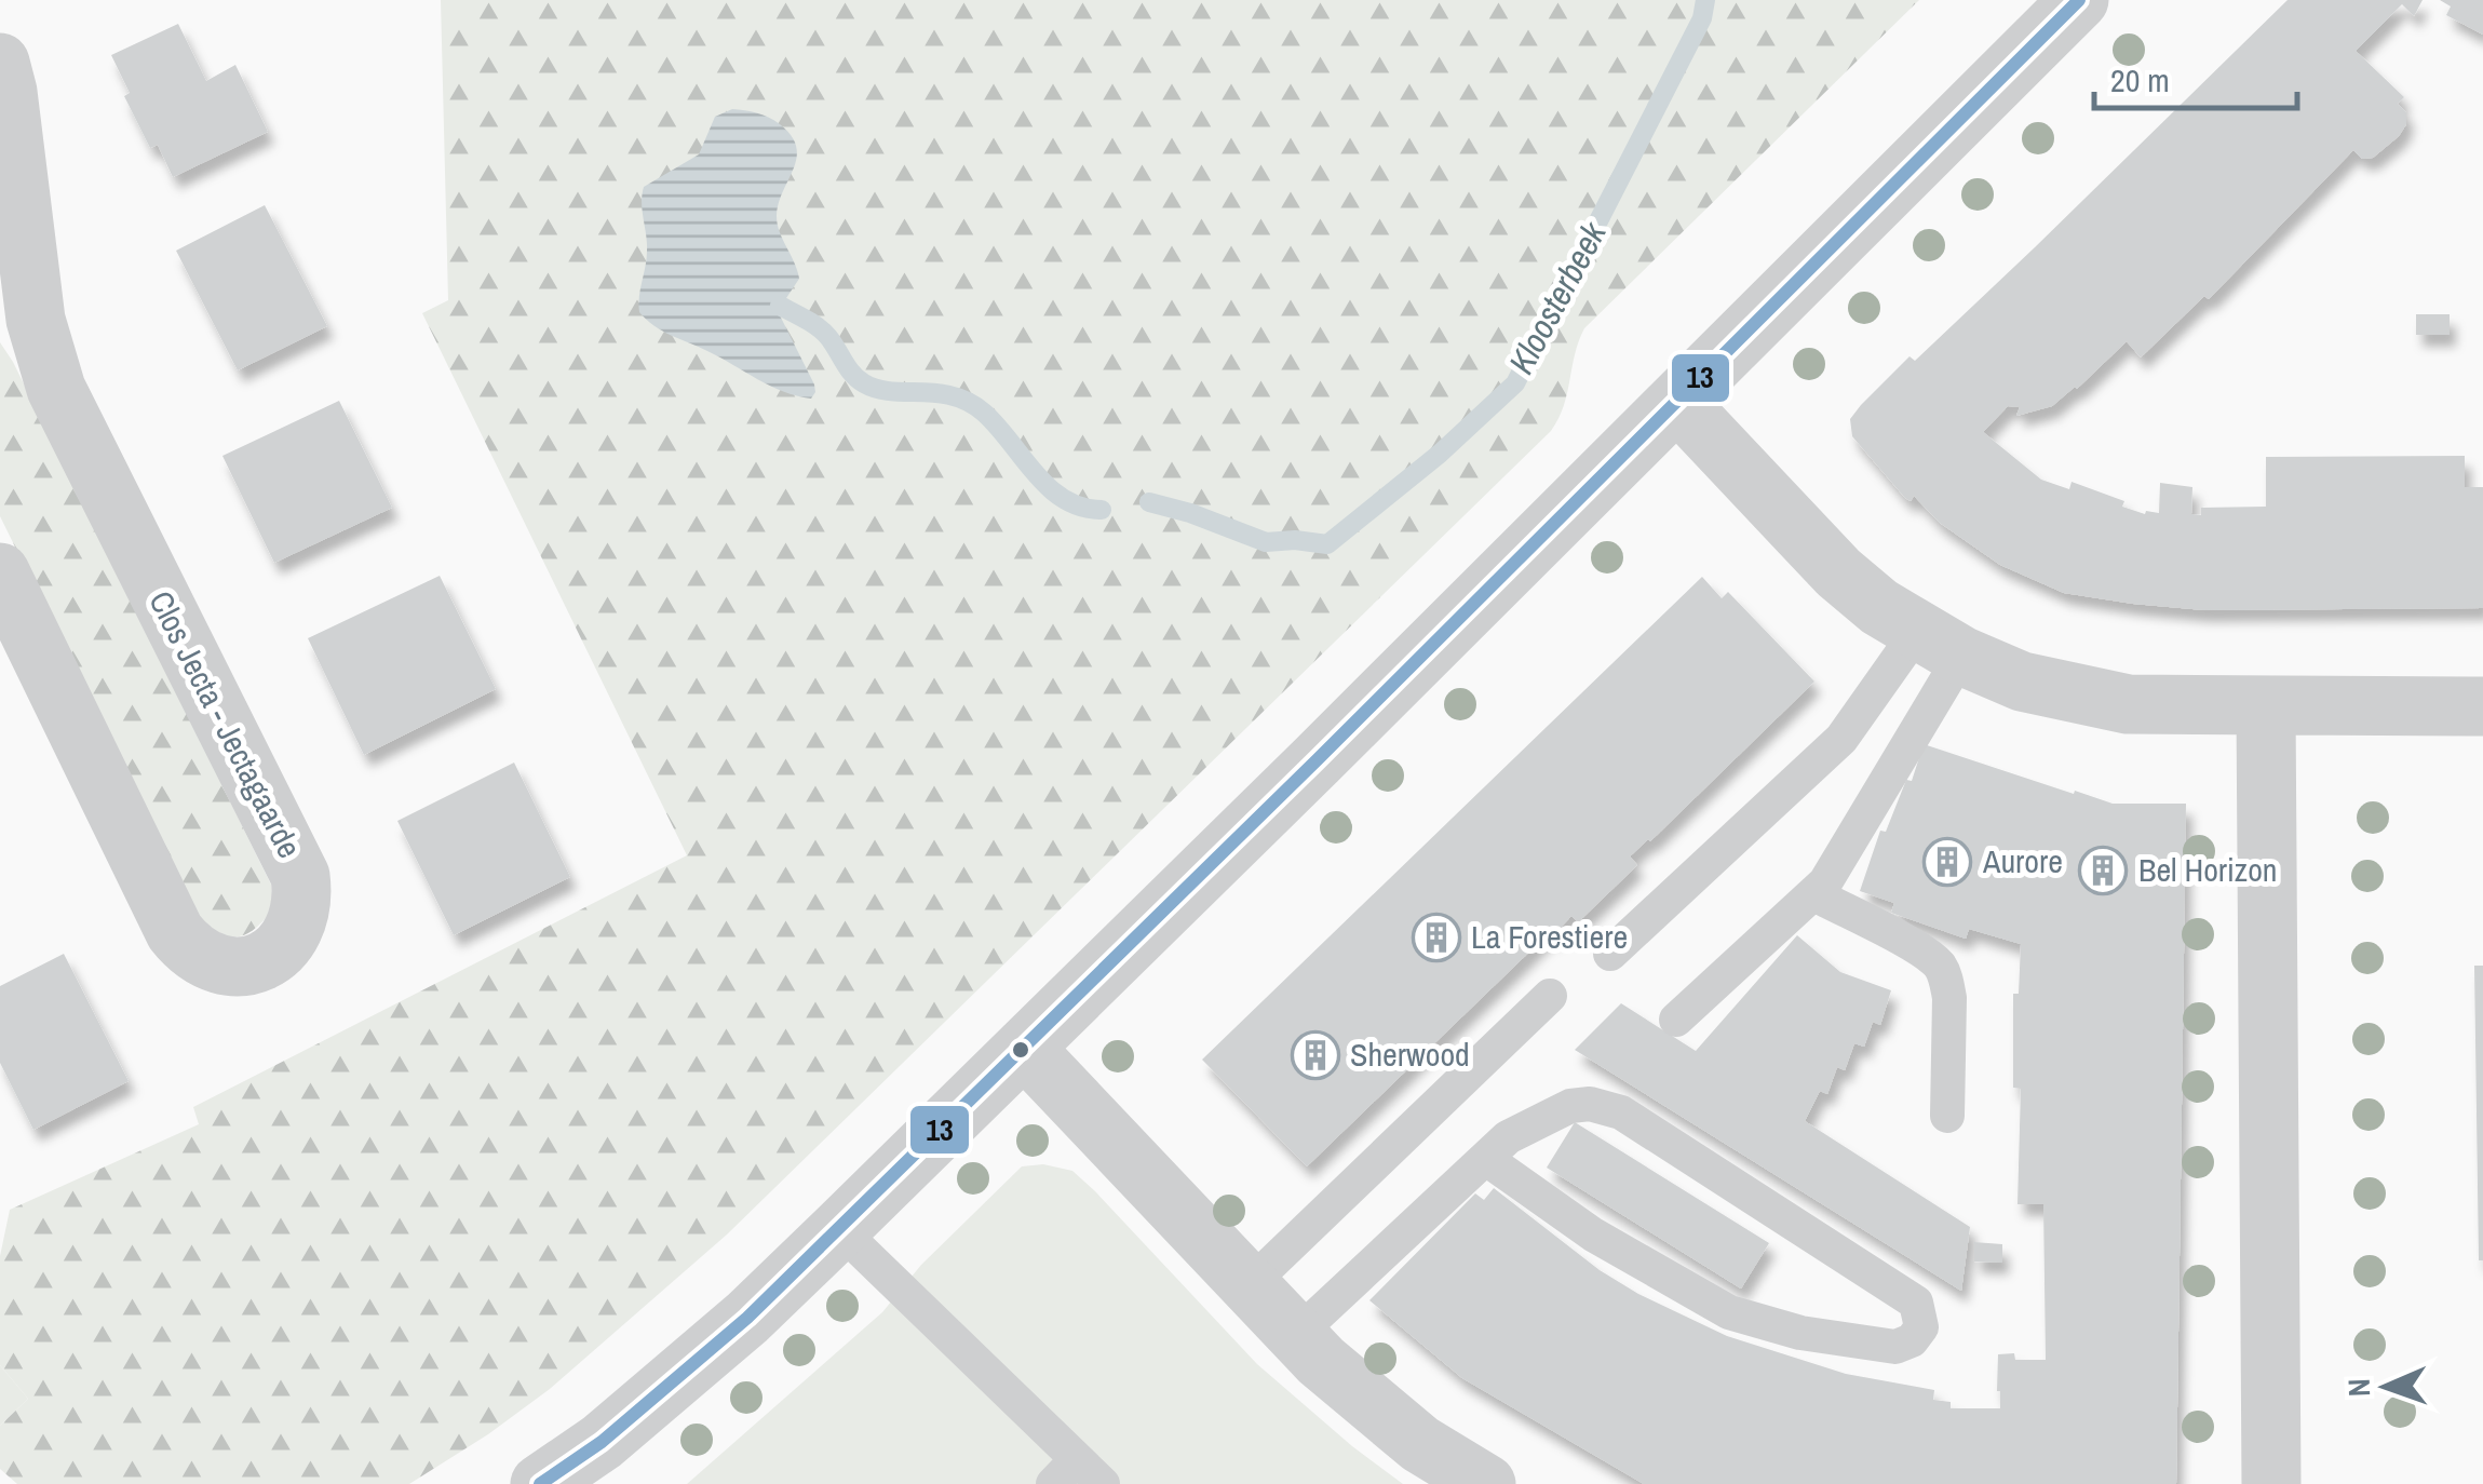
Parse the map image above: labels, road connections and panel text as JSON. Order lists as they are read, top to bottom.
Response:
{
  "streets": {
    "street": ["Clos Jecta - Jectagaarde"]
  },
  "water": ["Kloosterbeek"],
  "places": {
    "building": [
      "Aurore",
      "Bel Horizon",
      "La Forestiere",
      "Sherwood"
    ]
  },
  "lines": ["transit line 13"],
  "scale_bar": "20 m",
  "north": "left"
}
